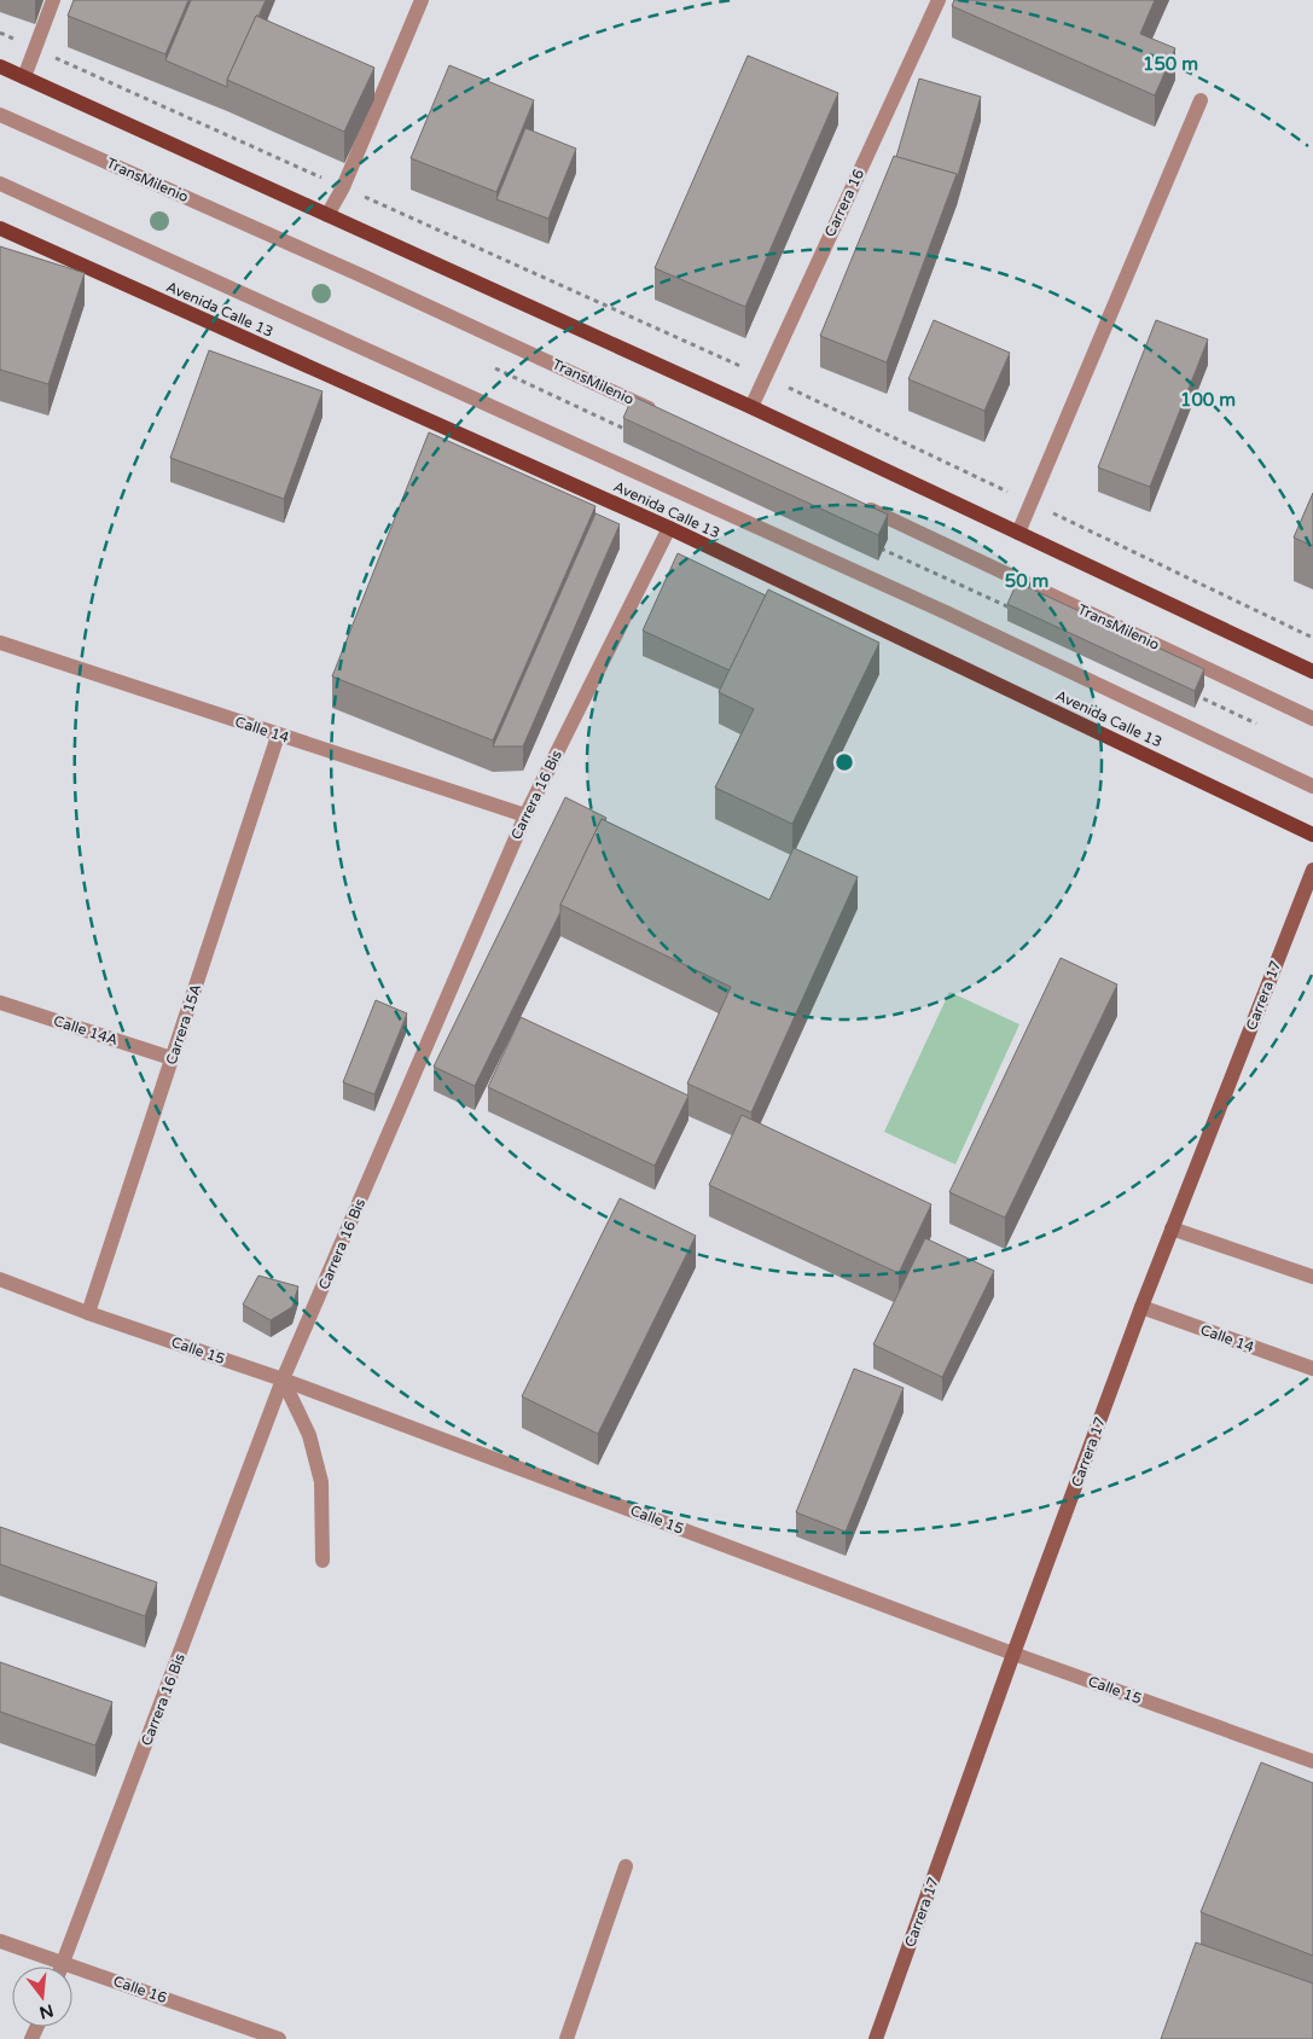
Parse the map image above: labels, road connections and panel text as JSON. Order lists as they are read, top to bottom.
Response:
{
  "streets": {
    "main road": ["Avenida Calle 13"],
    "street": [
      "TransMilenio",
      "Carrera 16",
      "Calle 14",
      "Carrera 16 Bis",
      "Carrera 17",
      "Carrera 15A",
      "Calle 14A",
      "Calle 15",
      "Calle 16"
    ]
  },
  "crossings": [
    ["Avenida Calle 13", "Carrera 16 Bis"],
    ["Calle 14", "Carrera 16 Bis"],
    ["Calle 14", "Carrera 17"],
    ["Calle 14", "Carrera 15A"],
    ["Carrera 16 Bis", "Calle 15"],
    ["Carrera 16 Bis", "Calle 16"],
    ["Carrera 17", "Calle 15"],
    ["Carrera 15A", "Calle 14A"],
    ["Carrera 15A", "Calle 15"]
  ],
  "north": "bottom",
  "rings": ["150 m", "100 m", "50 m"]
}
